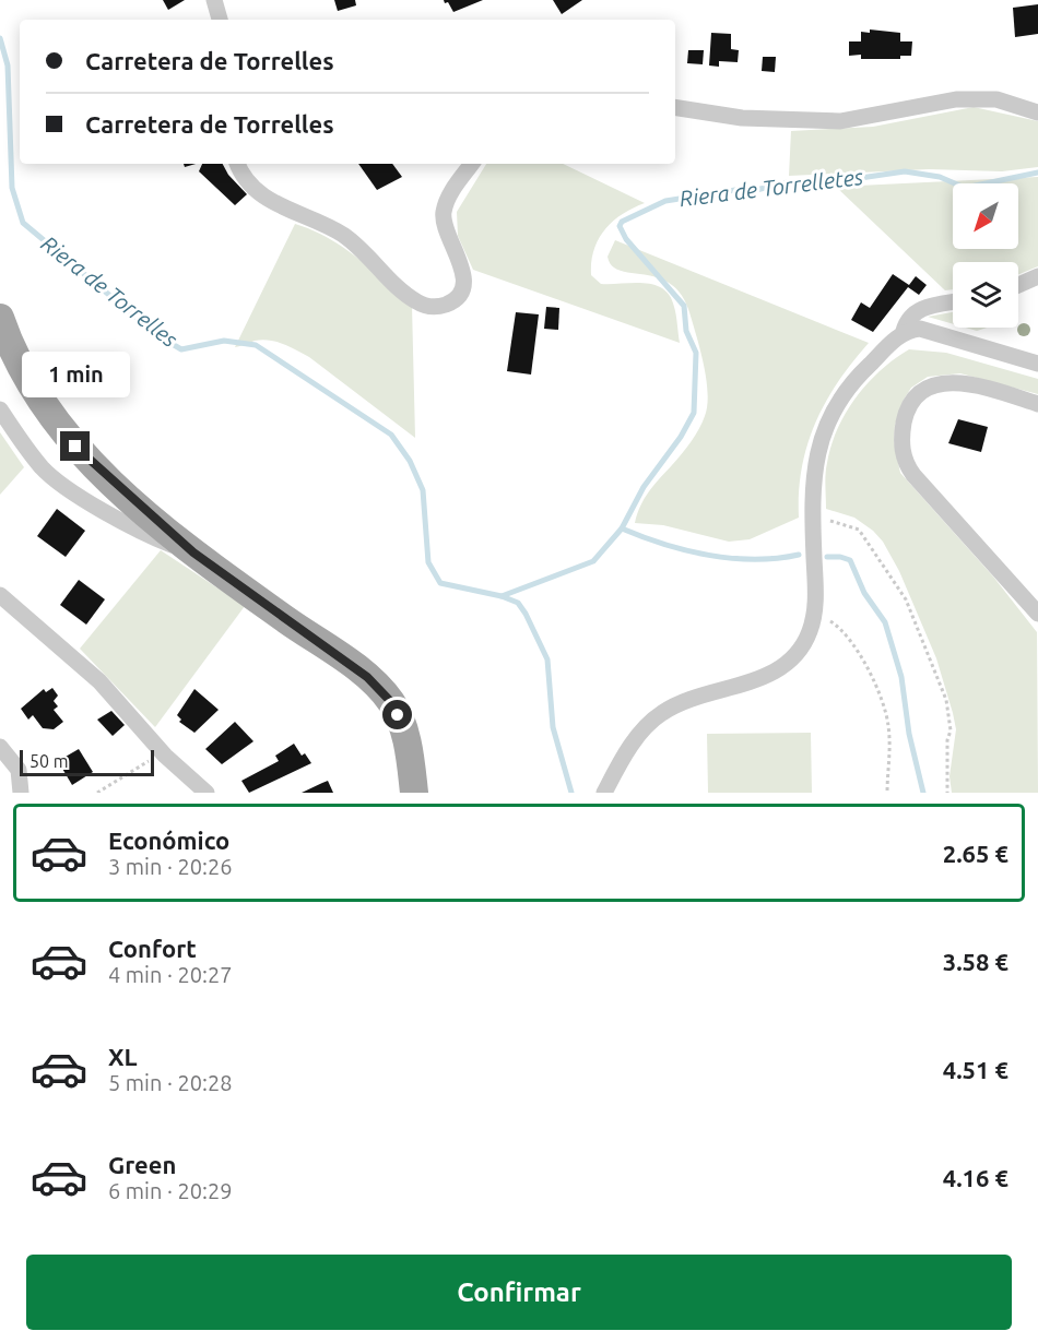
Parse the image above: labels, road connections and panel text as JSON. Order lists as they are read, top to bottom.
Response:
{
  "water": ["Riera de Torrelletes", "Riera de Torrelles"],
  "scale_bar": "50 m",
  "north": "bottom left",
  "page": {
    "banner": ["Carretera de Torrelles", "Carretera de Torrelles"],
    "bubble": "1 min",
    "scale": "50 m",
    "list": [
      {
        "name": "Económico",
        "note": "3 min · 20:26",
        "value": "2.65 €"
      },
      {
        "name": "Confort",
        "note": "4 min · 20:27",
        "value": "3.58 €"
      },
      {
        "name": "XL",
        "note": "5 min · 20:28",
        "value": "4.51 €"
      },
      {
        "name": "Green",
        "note": "6 min · 20:29",
        "value": "4.16 €"
      }
    ],
    "buttons": "Confirmar"
  }
}
